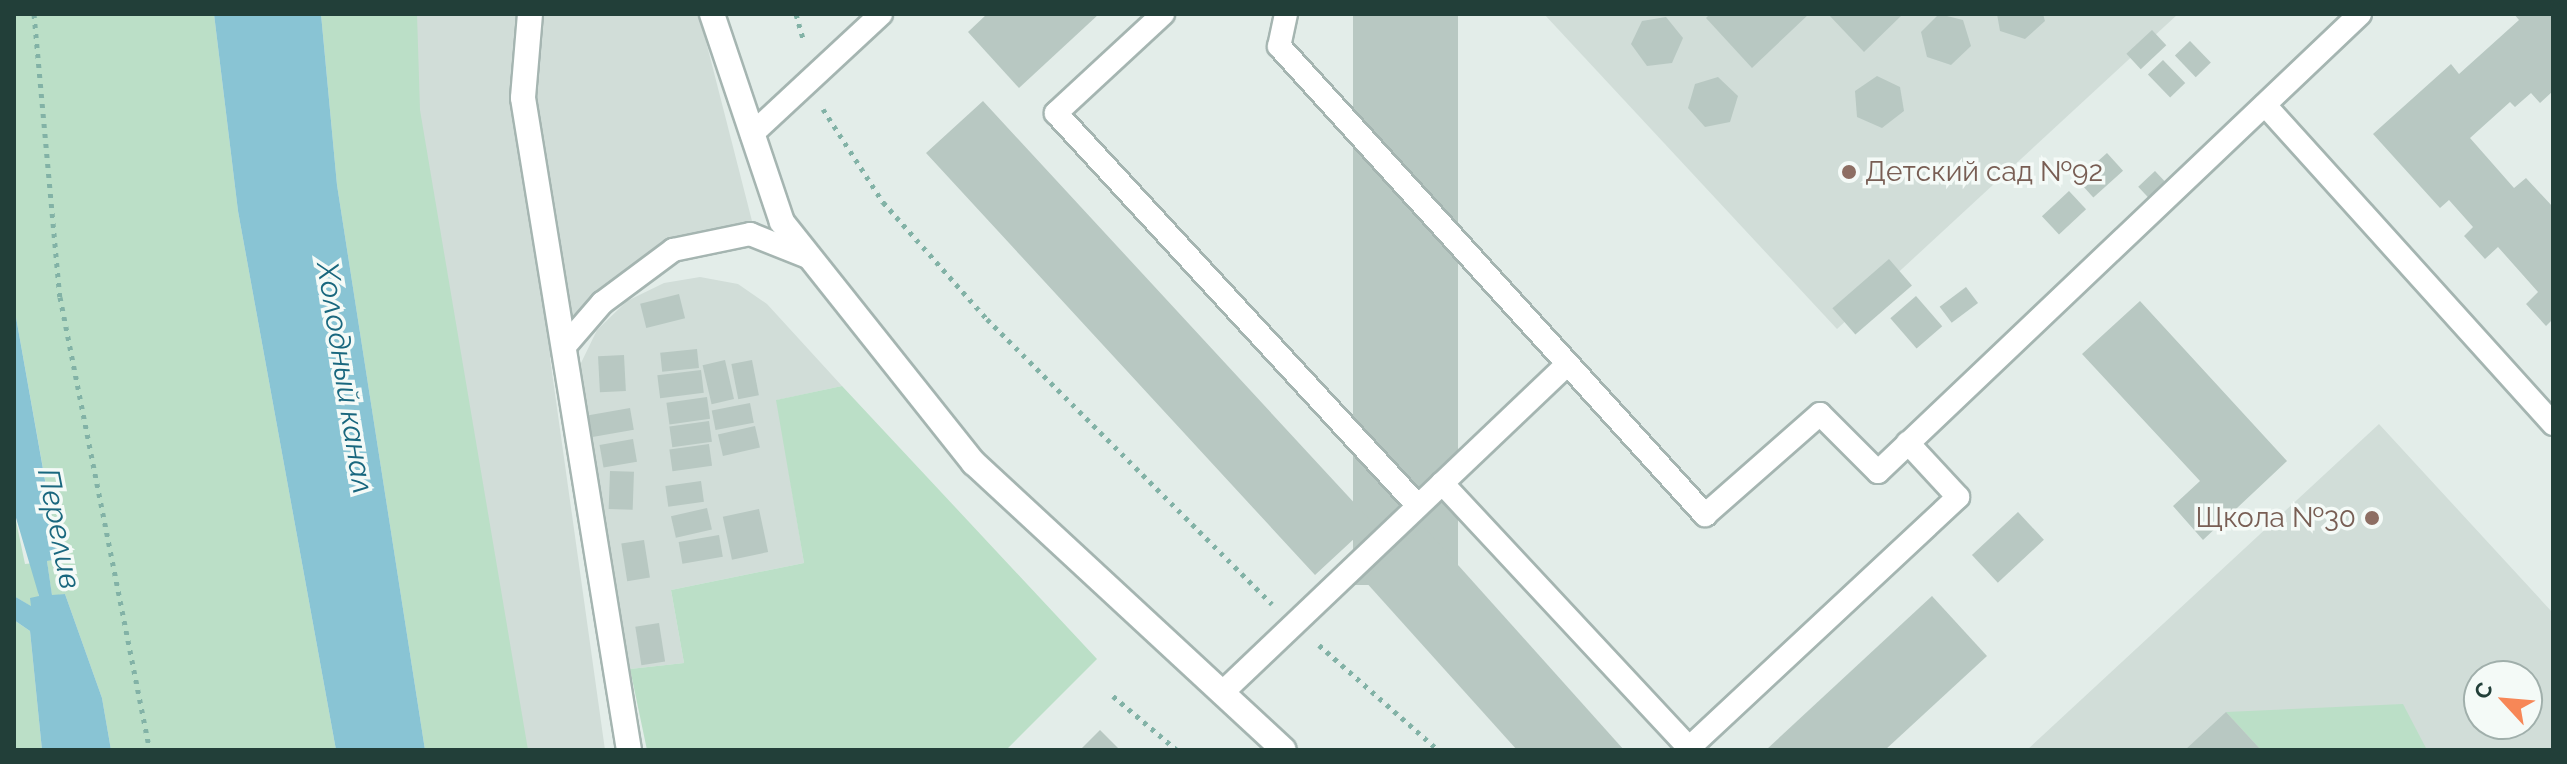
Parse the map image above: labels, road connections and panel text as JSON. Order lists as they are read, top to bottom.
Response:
{
  "water": ["Холодный канал", "Перелив"],
  "places": ["Детский сад №92", "Щкола №30"],
  "north": "top left"
}
